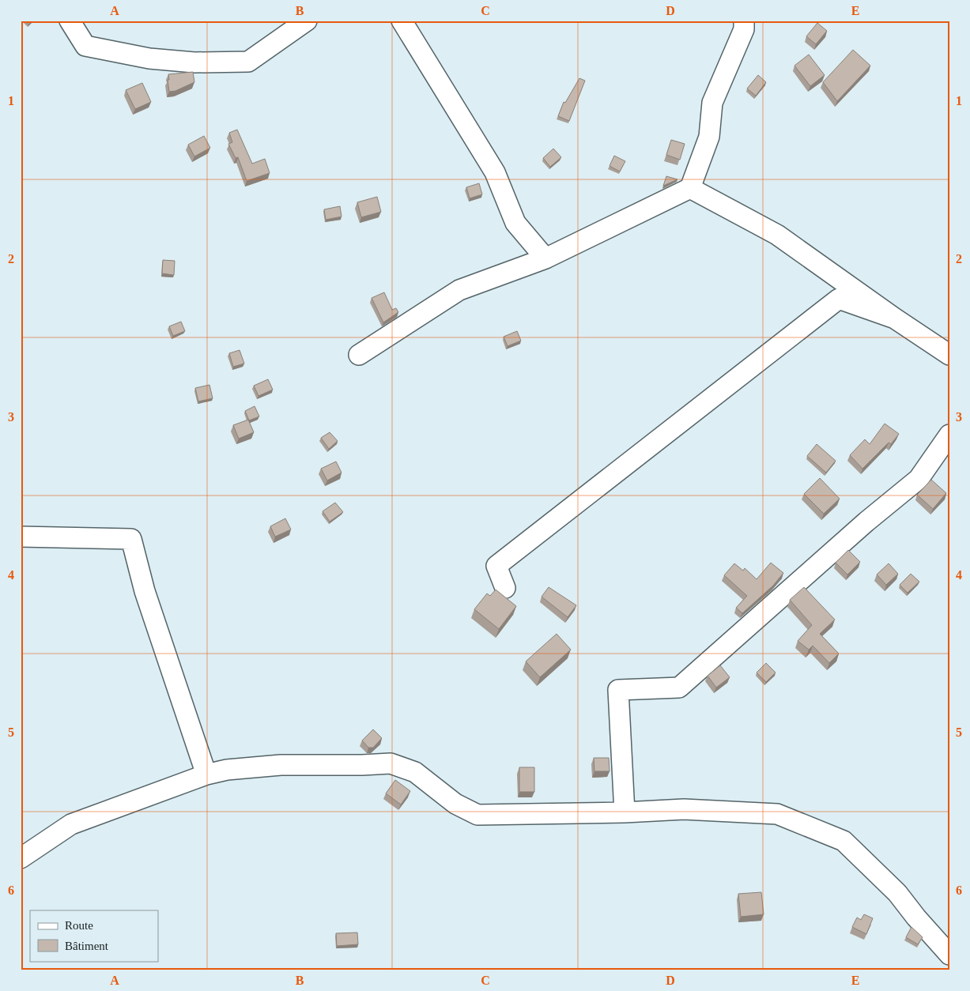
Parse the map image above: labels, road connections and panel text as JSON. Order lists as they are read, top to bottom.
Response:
{
  "legend": ["Route", "Bâtiment"],
  "grid": {
    "columns": [
      "A",
      "B",
      "C",
      "D",
      "E"
    ],
    "rows": [
      "1",
      "2",
      "3",
      "4",
      "5",
      "6"
    ]
  }
}
